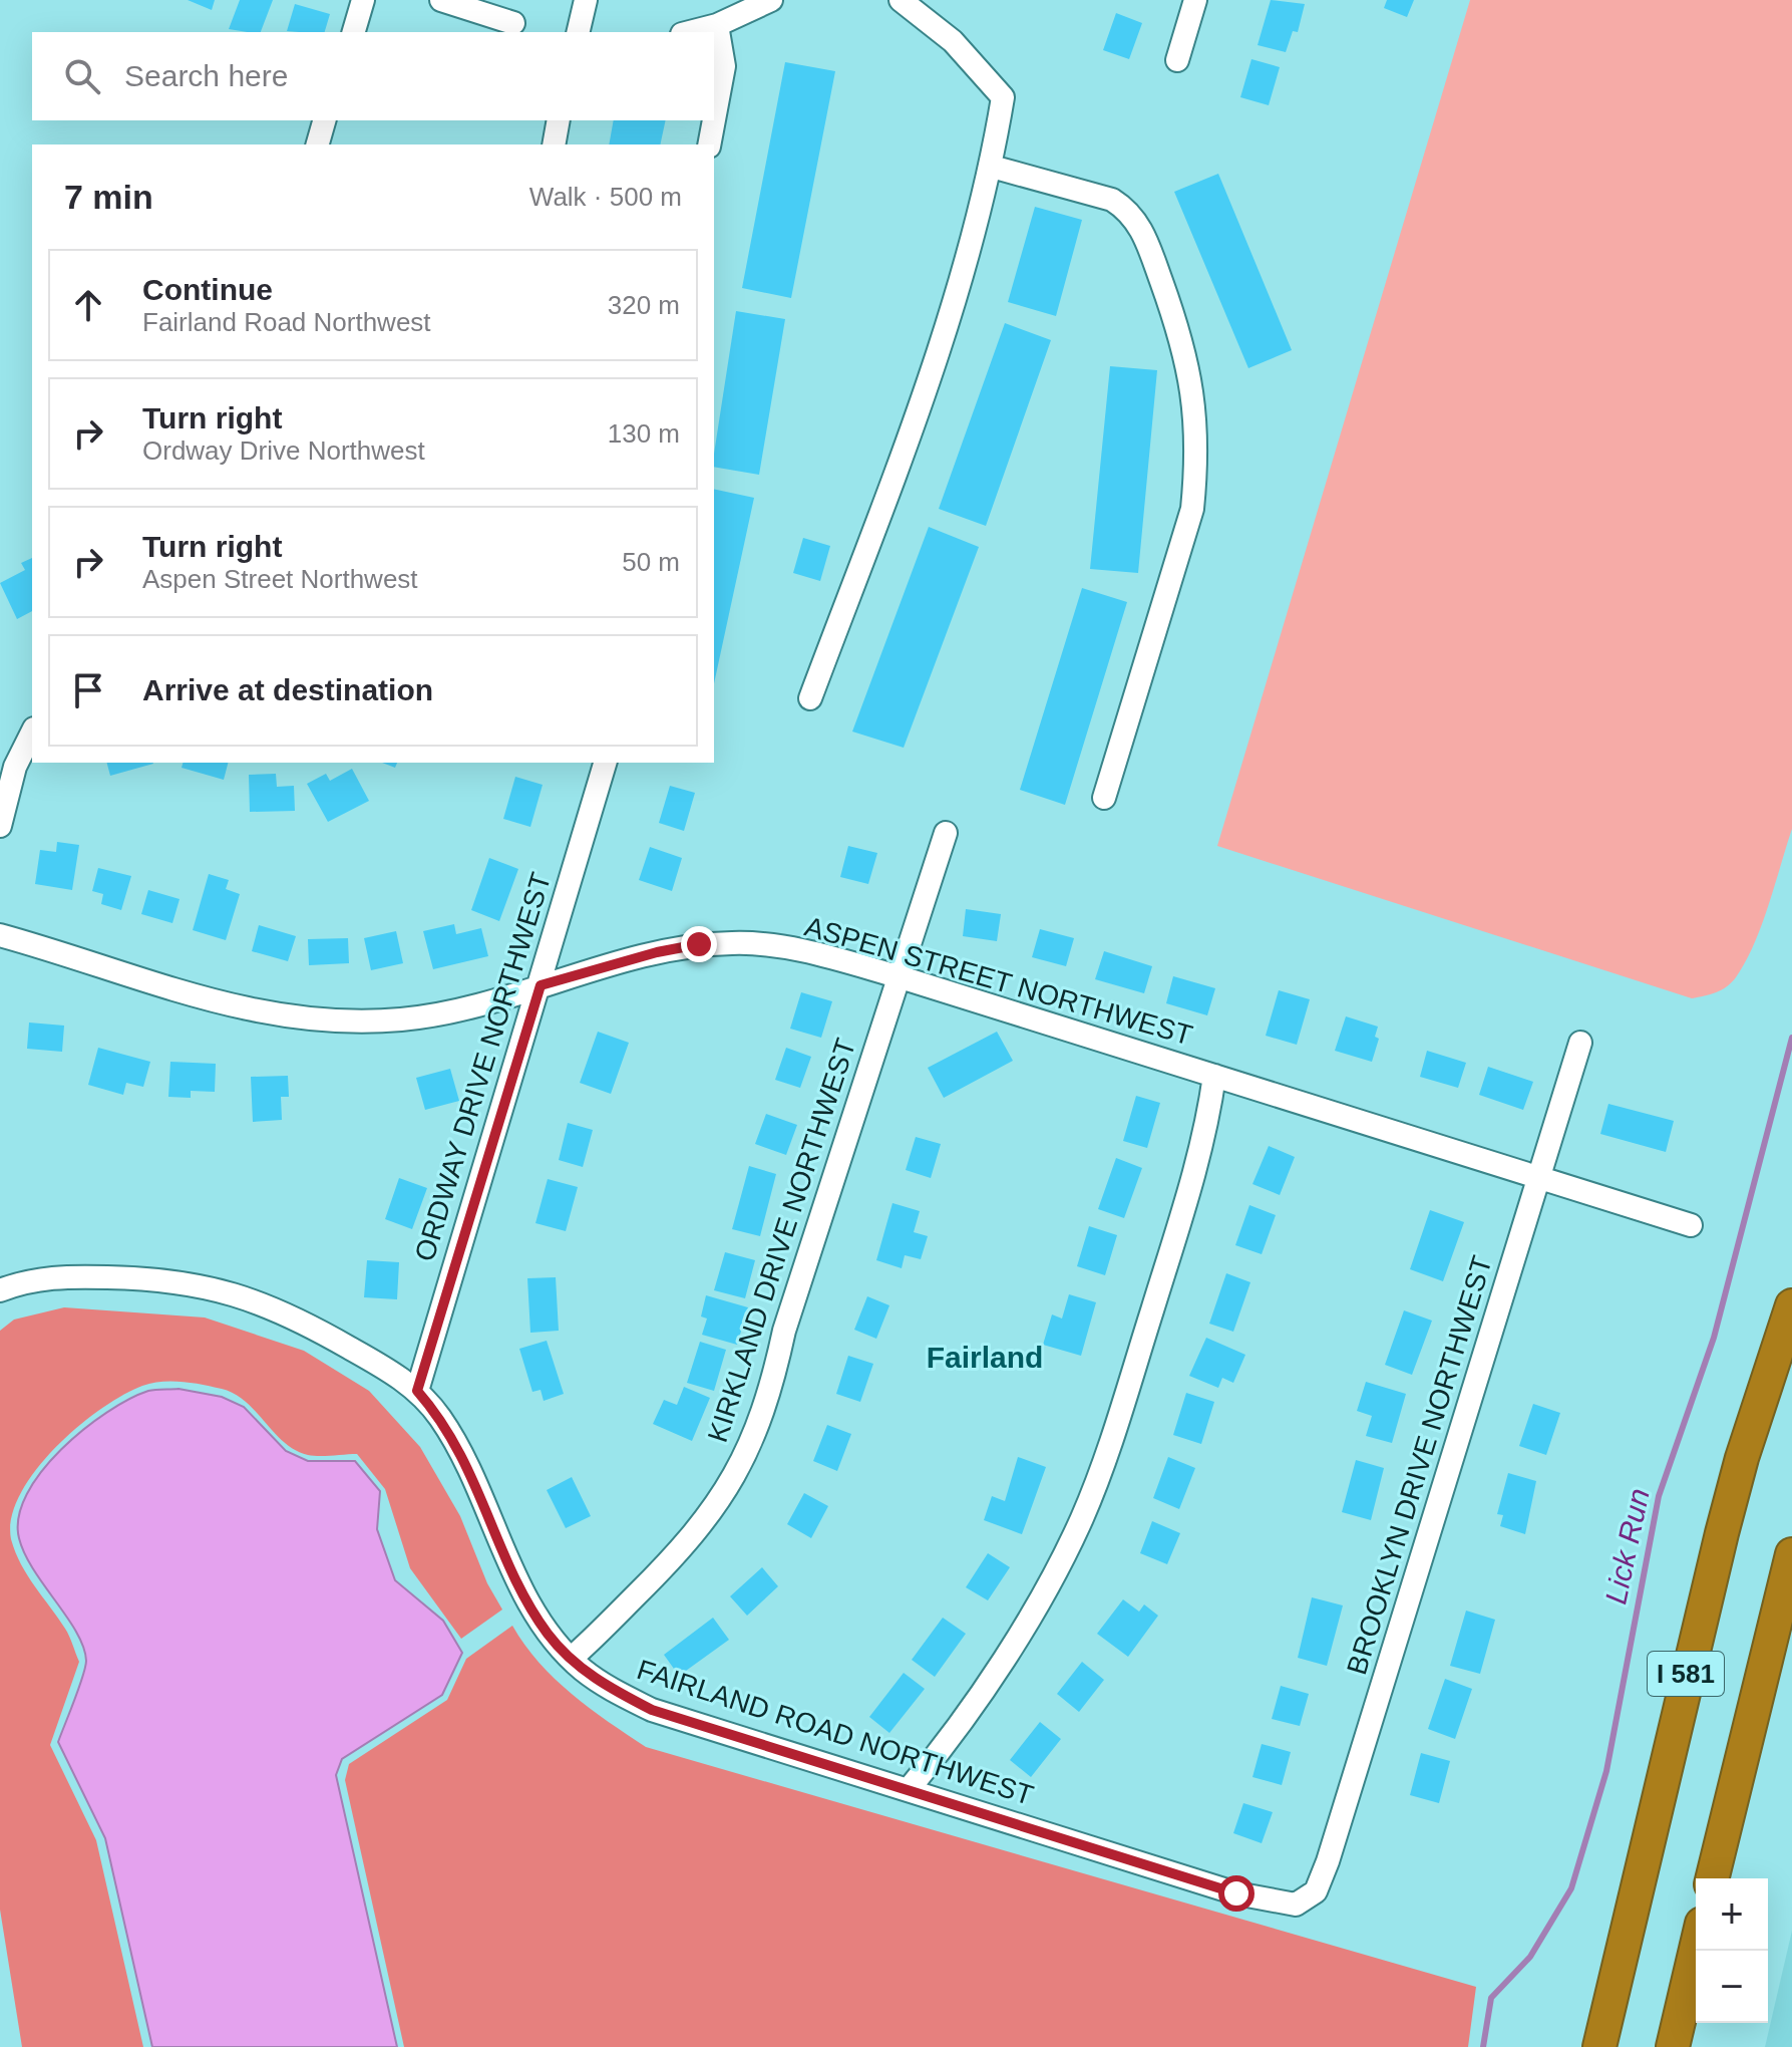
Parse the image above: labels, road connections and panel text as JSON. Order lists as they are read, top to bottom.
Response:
{
  "streets": {
    "highway": ["I 581"],
    "street": [
      "ASPEN STREET NORTHWEST",
      "ORDWAY DRIVE NORTHWEST",
      "KIRKLAND DRIVE NORTHWEST",
      "BROOKLYN DRIVE NORTHWEST",
      "FAIRLAND ROAD NORTHWEST"
    ]
  },
  "crossings": [
    ["ASPEN STREET NORTHWEST", "ORDWAY DRIVE NORTHWEST"],
    ["ASPEN STREET NORTHWEST", "KIRKLAND DRIVE NORTHWEST"],
    ["ASPEN STREET NORTHWEST", "BROOKLYN DRIVE NORTHWEST"],
    ["ORDWAY DRIVE NORTHWEST", "FAIRLAND ROAD NORTHWEST"],
    ["KIRKLAND DRIVE NORTHWEST", "FAIRLAND ROAD NORTHWEST"],
    ["BROOKLYN DRIVE NORTHWEST", "FAIRLAND ROAD NORTHWEST"]
  ],
  "districts": ["Fairland"],
  "water": ["Lick Run"],
  "page": {
    "search": "Search here",
    "heading": ["7 min", "Walk · 500 m"],
    "list": [
      ["Continue", "Fairland Road Northwest", "320 m"],
      ["Turn right", "Ordway Drive Northwest", "130 m"],
      ["Turn right", "Aspen Street Northwest", "50 m"],
      "Arrive at destination"
    ],
    "map_buttons": ["+", "−"]
  }
}
